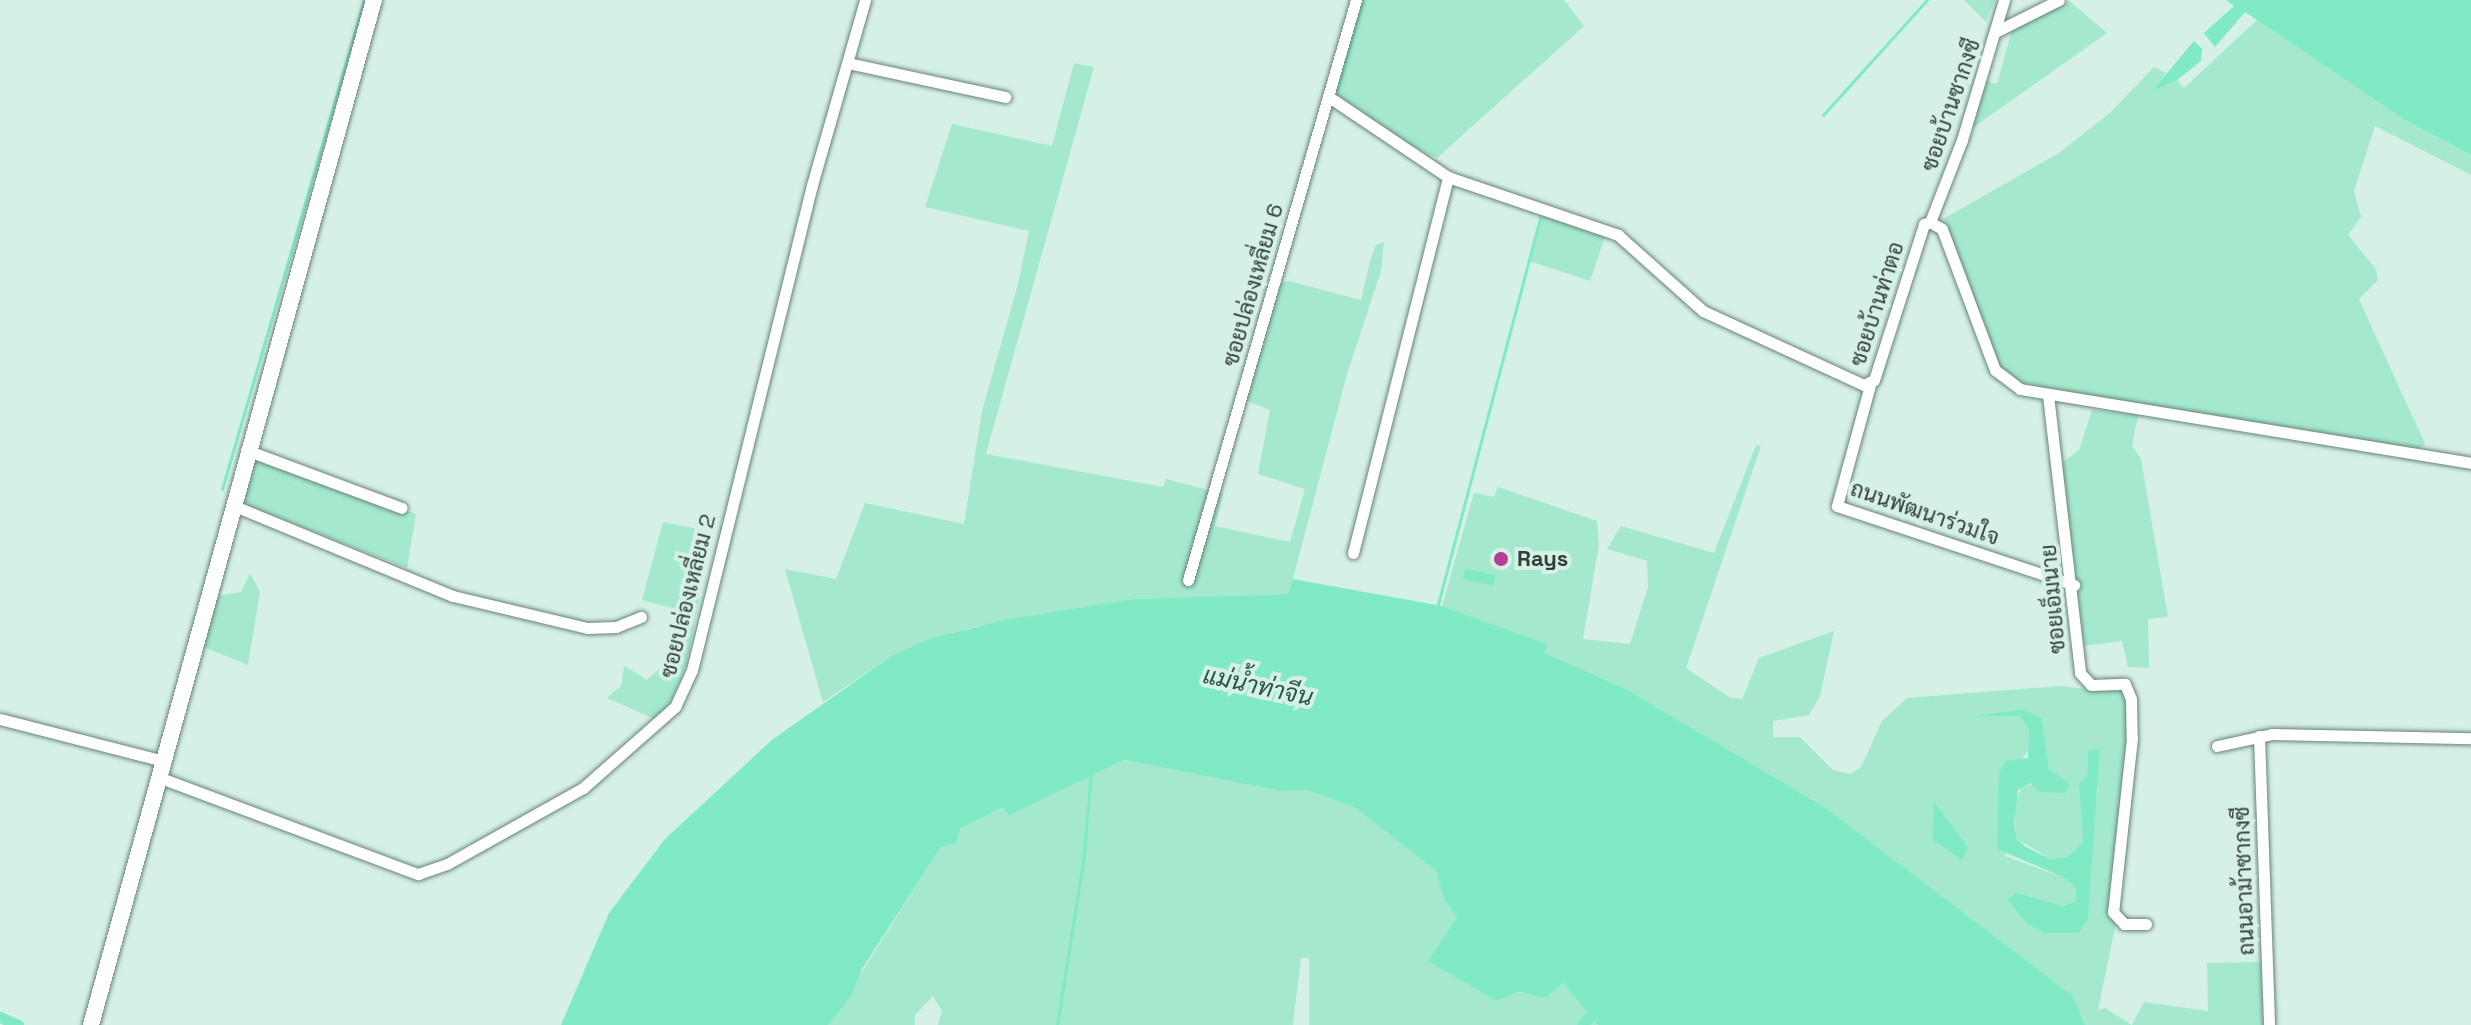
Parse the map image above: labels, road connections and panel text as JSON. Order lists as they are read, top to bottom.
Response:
{
  "streets": {
    "street": [
      "ซอยบ้านซากงซี",
      "ซอยปล่องเหลี่ยม 6",
      "ซอยบ้านท่าตอ",
      "ถนนพัฒนาร่วมใจ",
      "ซอยปล่องเหลี่ยม 2",
      "ซอยเอ็มนาย",
      "ถนนอาม้าซากงซี"
    ]
  },
  "crossings": [
    ["ซอยบ้านซากงซี", "ซอยบ้านท่าตอ"],
    ["ซอยปล่องเหลี่ยม 6", "ซอยบ้านท่าตอ"],
    ["ซอยบ้านท่าตอ", "ถนนพัฒนาร่วมใจ"],
    ["ซอยบ้านท่าตอ", "ซอยเอ็มนาย"],
    ["ถนนพัฒนาร่วมใจ", "ซอยเอ็มนาย"]
  ],
  "water": ["แม่น้ำท่าจีน"],
  "places": ["Rays"]
}
